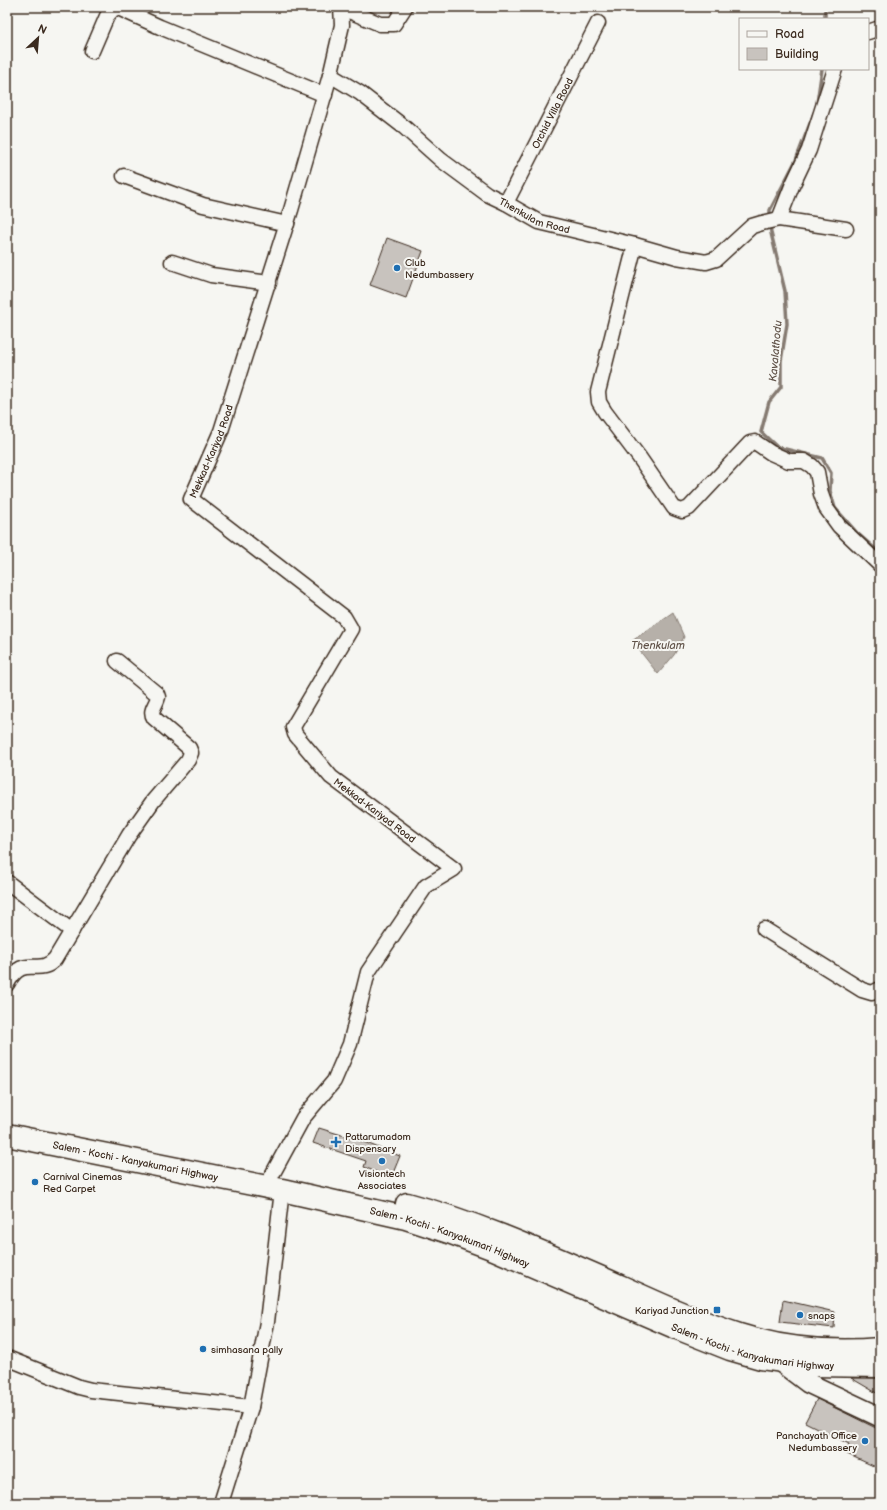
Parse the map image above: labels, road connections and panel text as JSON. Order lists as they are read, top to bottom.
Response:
{
  "streets": {
    "highway": ["Salem - Kochi - Kanyakumari Highway"],
    "street": ["Orchid Villa Road", "Thenkulam Road", "Mekkad-Kariyad Road"]
  },
  "crossings": [
    ["Orchid Villa Road", "Thenkulam Road"],
    ["Mekkad-Kariyad Road", "Salem - Kochi - Kanyakumari Highway"]
  ],
  "water": ["Kavalathodu", "Thenkulam"],
  "places": {
    "other": [
      "Club Nedumbassery",
      "Visiontech Associates",
      "Carnival Cinemas Red Carpet",
      "snaps",
      "simhasana pally",
      "Panchayath Office Nedumbassery"
    ],
    "health": ["Pattarumadom Dispensary"],
    "transit": ["Kariyad Junction"]
  },
  "legend": ["Road", "Building"],
  "north": "top right"
}
